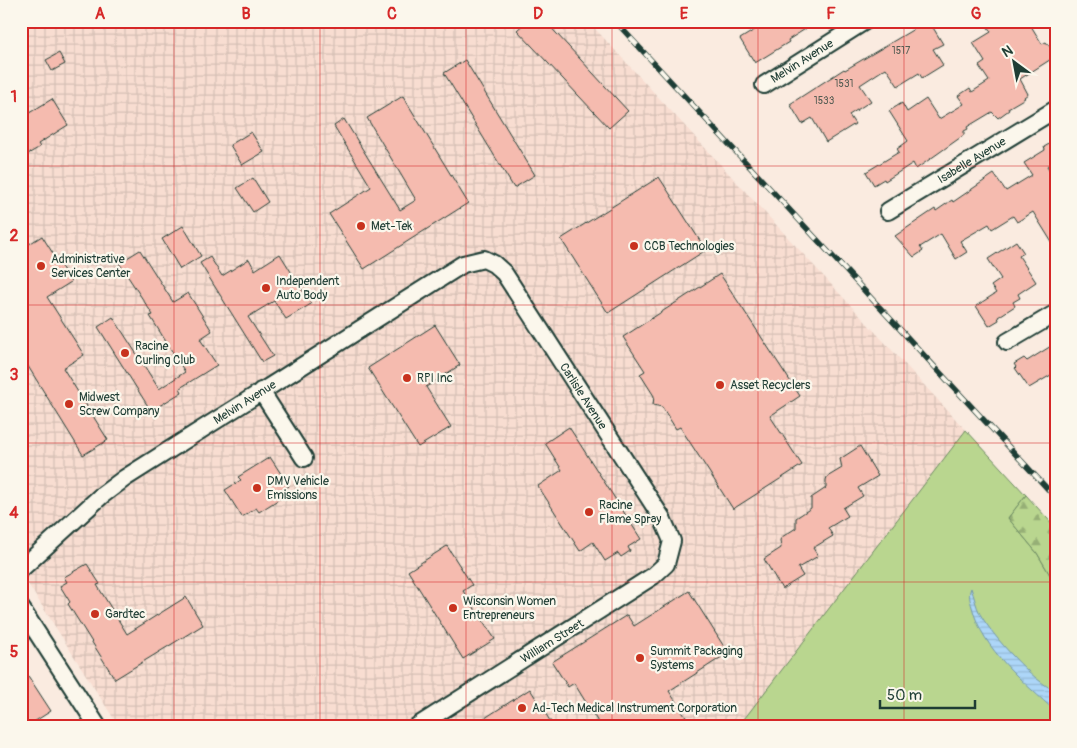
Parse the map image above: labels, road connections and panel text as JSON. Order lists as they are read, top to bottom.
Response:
{
  "streets": {
    "street": [
      "Melvin Avenue",
      "Isabelle Avenue",
      "Carlisle Avenue",
      "William Street"
    ]
  },
  "crossings": [
    ["Melvin Avenue", "Carlisle Avenue"],
    ["Carlisle Avenue", "William Street"]
  ],
  "places": [
    "Met-Tek",
    "CCB Technologies",
    "Administrative Services Center",
    "Independent Auto Body",
    "Racine Curling Club",
    "RPI Inc",
    "Asset Recyclers",
    "Midwest Screw Company",
    "DMV Vehicle Emissions",
    "Racine Flame Spray",
    "Wisconsin Women Entrepreneurs",
    "Gardtec",
    "Summit Packaging Systems",
    "Ad-Tech Medical Instrument Corporation"
  ],
  "house_numbers": ["1517", "1531", "1533"],
  "scale_bar": "50 m",
  "north": "top left",
  "grid": {
    "columns": [
      "A",
      "B",
      "C",
      "D",
      "E",
      "F",
      "G"
    ],
    "rows": [
      "1",
      "2",
      "3",
      "4",
      "5"
    ]
  }
}
